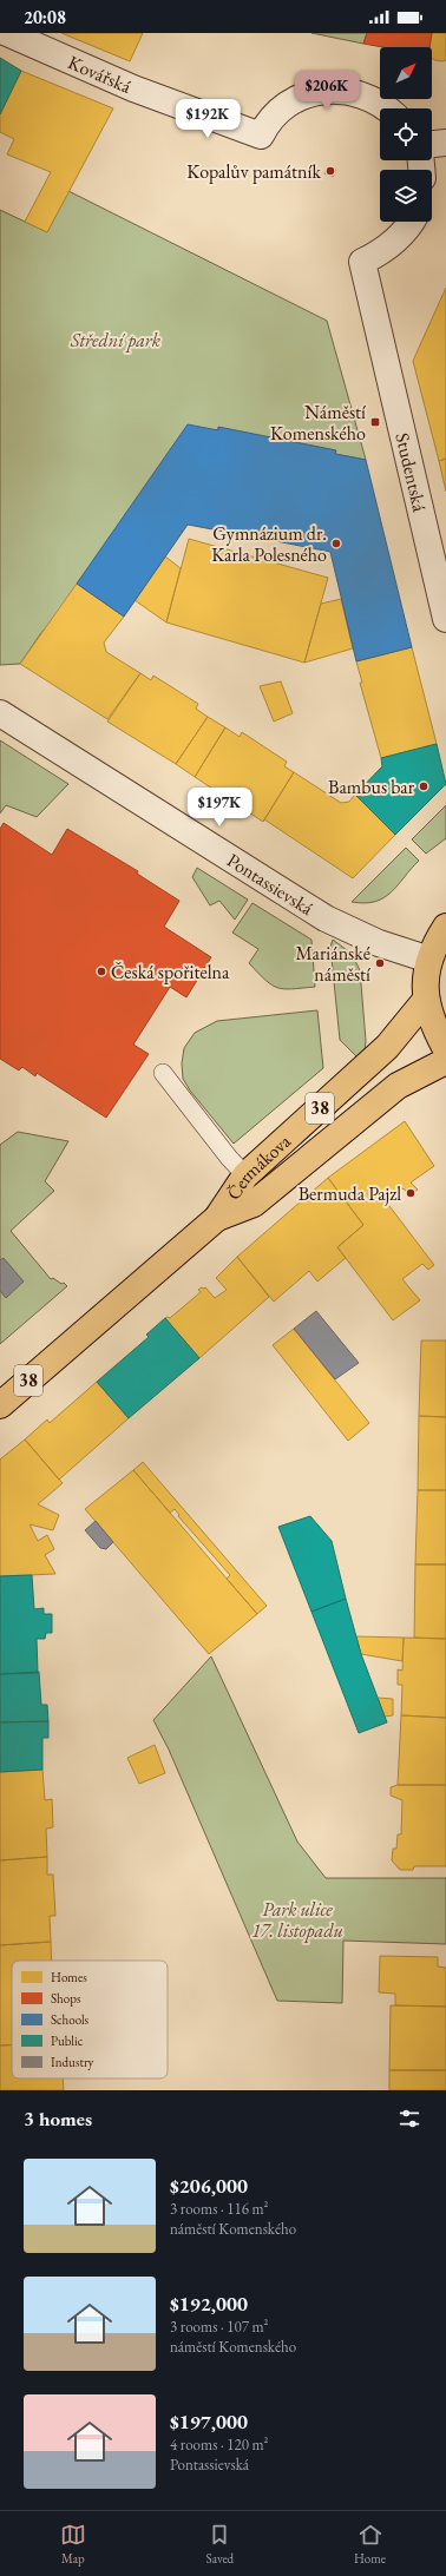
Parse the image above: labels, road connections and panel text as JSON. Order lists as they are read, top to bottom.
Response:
{
  "streets": {
    "main road": ["38", "Čermákova"],
    "street": ["Kovářská", "Studentská", "Pontassievská"]
  },
  "parks": ["Střední park", "Park ulice 17. listopadu"],
  "places": {
    "other": [
      "Kopalův památník",
      "Gymnázium dr. Karla Polesného",
      "Bambus bar",
      "Mariánské náměstí",
      "Česká spořitelna",
      "Bermuda Pajzl"
    ],
    "transit": ["Náměstí Komenského"]
  },
  "legend": [
    "Homes",
    "Shops",
    "Schools",
    "Public",
    "Industry"
  ],
  "north": "top right",
  "page": {
    "status": "20:08",
    "price": ["$206K", "$192K", "$197K"],
    "heading": "3 homes",
    "list": [
      {
        "name": "$206,000",
        "note": "3 rooms · 116 m² · náměstí Komenského"
      },
      {
        "name": "$192,000",
        "note": "3 rooms · 107 m² · náměstí Komenského"
      },
      {
        "name": "$197,000",
        "note": "4 rooms · 120 m² · Pontassievská"
      }
    ],
    "tabs": ["Map", "Saved", "Home"]
  }
}
